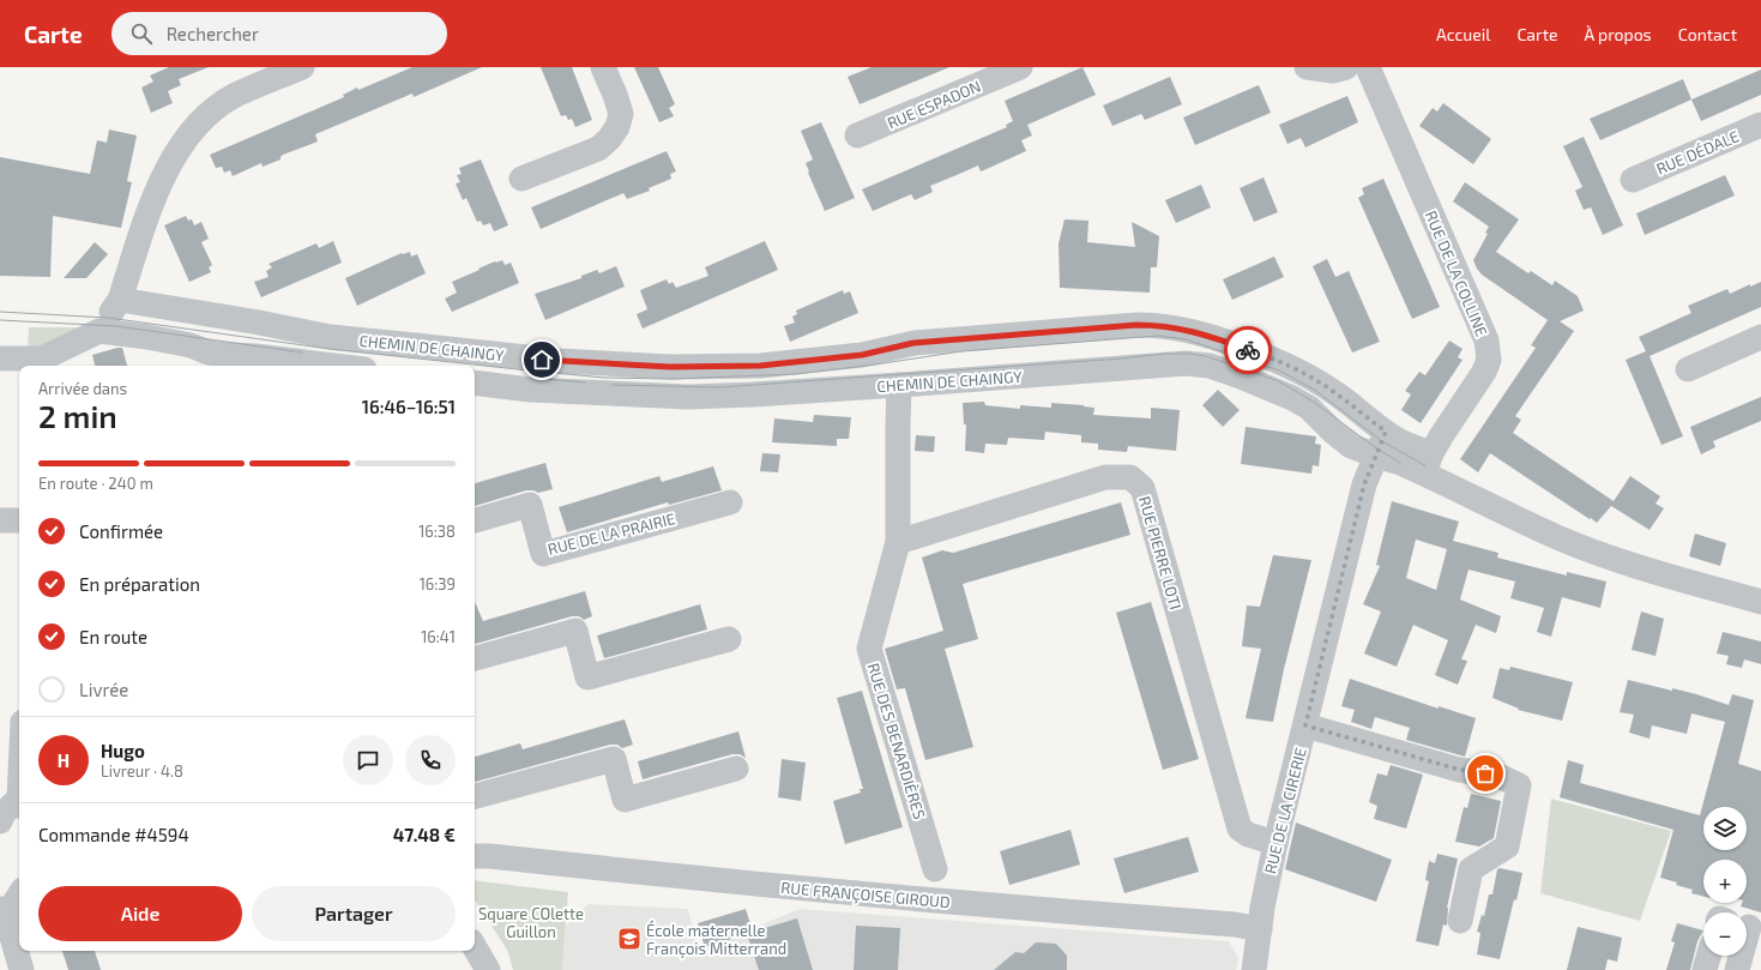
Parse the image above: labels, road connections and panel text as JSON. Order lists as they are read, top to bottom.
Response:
{
  "streets": {
    "street": [
      "RUE ESPADON",
      "RUE DÉDALE",
      "RUE DE LA COLLINE",
      "CHEMIN DE CHAINGY",
      "RUE DE LA PRAIRIE",
      "RUE PIERRE LOTI",
      "RUE DES BENARDIÈRES",
      "RUE DE LA CIRERIE",
      "RUE FRANÇOISE GIROUD"
    ]
  },
  "crossings": [
    ["RUE DE LA COLLINE", "CHEMIN DE CHAINGY"],
    ["CHEMIN DE CHAINGY", "RUE DES BENARDIÈRES"],
    ["CHEMIN DE CHAINGY", "RUE DE LA CIRERIE"],
    ["RUE PIERRE LOTI", "RUE DES BENARDIÈRES"],
    ["RUE PIERRE LOTI", "RUE DE LA CIRERIE"],
    ["RUE DE LA CIRERIE", "RUE FRANÇOISE GIROUD"]
  ],
  "parks": ["Square COlette Guillon"],
  "places": {
    "school or university": ["École maternelle François Mitterrand"]
  },
  "page": {
    "header": "Carte",
    "search": "Rechercher",
    "nav": [
      "Accueil",
      "Carte",
      "À propos",
      "Contact"
    ],
    "heading": ["2 min", "Arrivée dans", "16:46–16:51"],
    "panel": [
      "Hugo",
      "Livreur · 4.8",
      "Commande #4594",
      "47.48 €"
    ],
    "bar": "En route · 240 m",
    "list": [
      ["Confirmée", "16:38"],
      ["En préparation", "16:39"],
      ["En route", "16:41"],
      "Livrée"
    ],
    "round": "H",
    "map_buttons": ["+", "−"],
    "buttons": ["Aide", "Partager"]
  }
}
